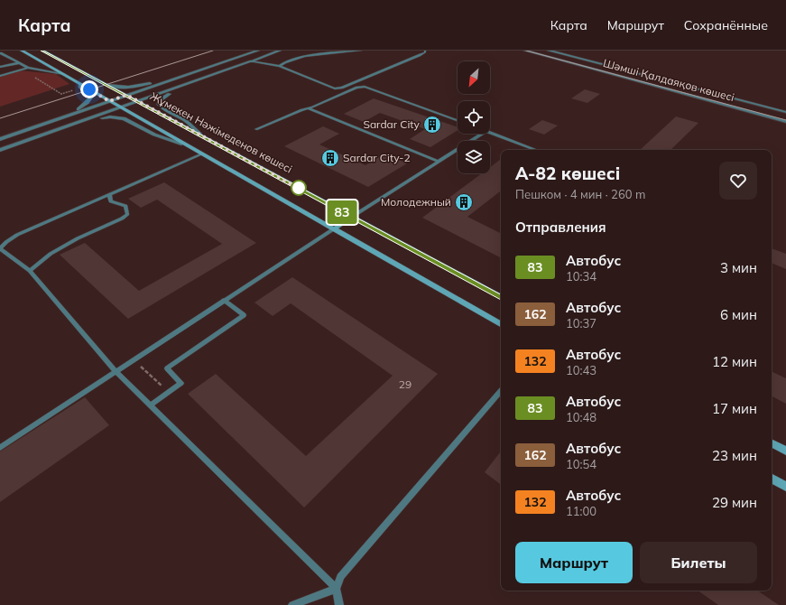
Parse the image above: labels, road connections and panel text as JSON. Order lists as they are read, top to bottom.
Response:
{
  "streets": {
    "main road": ["Жұмекен Нәжімеденов көшесі"],
    "street": ["Шәмші Қалдаяқов көшесі"]
  },
  "places": {
    "building": ["Sardar City", "Sardar City-2", "Молодежный"]
  },
  "lines": ["bus line 83"],
  "house_numbers": ["29"],
  "north": "bottom left",
  "page": {
    "header": "Карта",
    "nav": ["Карта", "Маршрут", "Сохранённые"],
    "on_map": "83",
    "heading": [
      ["A-82 көшесі", "Пешком · 4 мин · 260 m"],
      "Отправления"
    ],
    "list": [
      {
        "mark": "83",
        "name": "Автобус",
        "note": "10:34",
        "value": "3 мин"
      },
      {
        "mark": "162",
        "name": "Автобус",
        "note": "10:37",
        "value": "6 мин"
      },
      {
        "mark": "132",
        "name": "Автобус",
        "note": "10:43",
        "value": "12 мин"
      },
      {
        "mark": "83",
        "name": "Автобус",
        "note": "10:48",
        "value": "17 мин"
      },
      {
        "mark": "162",
        "name": "Автобус",
        "note": "10:54",
        "value": "23 мин"
      },
      {
        "mark": "132",
        "name": "Автобус",
        "note": "11:00",
        "value": "29 мин"
      }
    ],
    "buttons": ["Маршрут", "Билеты"]
  }
}
